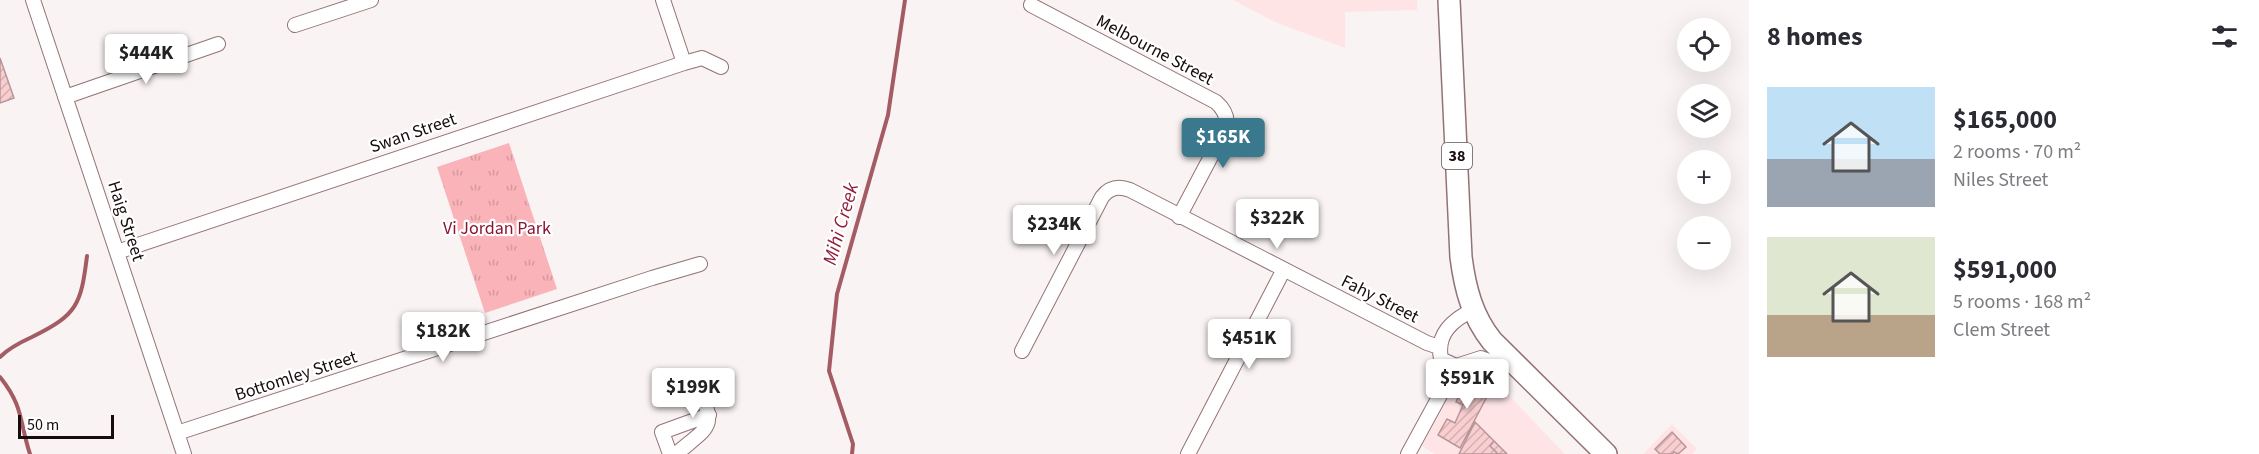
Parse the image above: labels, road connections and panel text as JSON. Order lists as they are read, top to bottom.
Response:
{
  "streets": {
    "main road": ["38"],
    "street": [
      "Melbourne Street",
      "Swan Street",
      "Haig Street",
      "Fahy Street",
      "Bottomley Street"
    ]
  },
  "crossings": [
    ["Melbourne Street", "Fahy Street"],
    ["Swan Street", "Haig Street"],
    ["38", "Fahy Street"],
    ["Haig Street", "Bottomley Street"]
  ],
  "water": ["Mihi Creek"],
  "parks": ["Vi Jordan Park"],
  "scale_bar": "50 m",
  "page": {
    "heading": "8 homes",
    "map_buttons": ["+", "−"],
    "price": [
      "$444K",
      "$165K",
      "$322K",
      "$234K",
      "$182K",
      "$451K",
      "$591K",
      "$199K"
    ],
    "list": [
      {
        "name": "$165,000",
        "note": "2 rooms · 70 m² · Niles Street"
      },
      {
        "name": "$591,000",
        "note": "5 rooms · 168 m² · Clem Street"
      }
    ],
    "scale": "50 m"
  }
}
